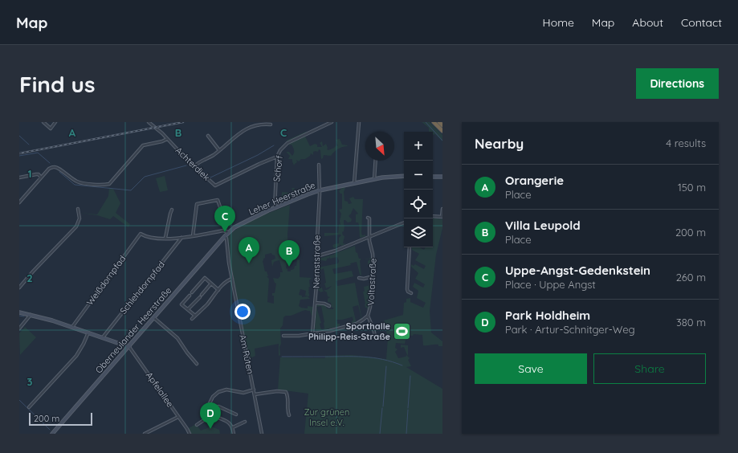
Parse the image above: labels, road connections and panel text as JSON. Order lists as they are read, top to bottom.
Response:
{
  "streets": {
    "main road": ["Leher Heerstraße", "Oberneulander Heerstraße"],
    "street": [
      "Achterdiek",
      "Schorf",
      "Nernststraße",
      "Weißdornpfad",
      "Voltastraße",
      "Schlehdornpfad",
      "Am Rüten",
      "Apfelallee"
    ]
  },
  "crossings": [
    ["Achterdiek", "Schorf"],
    ["Schorf", "Leher Heerstraße"],
    ["Leher Heerstraße", "Nernststraße"],
    ["Leher Heerstraße", "Oberneulander Heerstraße"],
    ["Leher Heerstraße", "Am Rüten"],
    ["Nernststraße", "Voltastraße"],
    ["Oberneulander Heerstraße", "Am Rüten"],
    ["Oberneulander Heerstraße", "Apfelallee"]
  ],
  "parks": ["Zur grünen Insel e.V."],
  "places": {
    "sports": ["Sporthalle Philipp-Reis-Straße"]
  },
  "scale_bar": "200 m",
  "north": "bottom right",
  "page": {
    "header": "Map",
    "nav": [
      "Home",
      "Map",
      "About",
      "Contact"
    ],
    "buttons": [
      "Directions",
      ["Save", "Share"]
    ],
    "title": "Find us",
    "heading": ["Nearby", "4 results"],
    "map_buttons": ["+", "−"],
    "list": [
      {
        "mark": "A",
        "name": "Orangerie",
        "note": "Place",
        "value": "150 m"
      },
      {
        "mark": "B",
        "name": "Villa Leupold",
        "note": "Place",
        "value": "200 m"
      },
      {
        "mark": "C",
        "name": "Uppe-Angst-Gedenkstein",
        "note": "Place · Uppe Angst",
        "value": "260 m"
      },
      {
        "mark": "D",
        "name": "Park Holdheim",
        "note": "Park · Artur-Schnitger-Weg",
        "value": "380 m"
      }
    ],
    "pins": [
      "C",
      "A",
      "B",
      "D"
    ],
    "scale": "200 m"
  },
  "grid": {
    "columns": ["A", "B", "C"],
    "rows": ["1", "2", "3"]
  }
}
